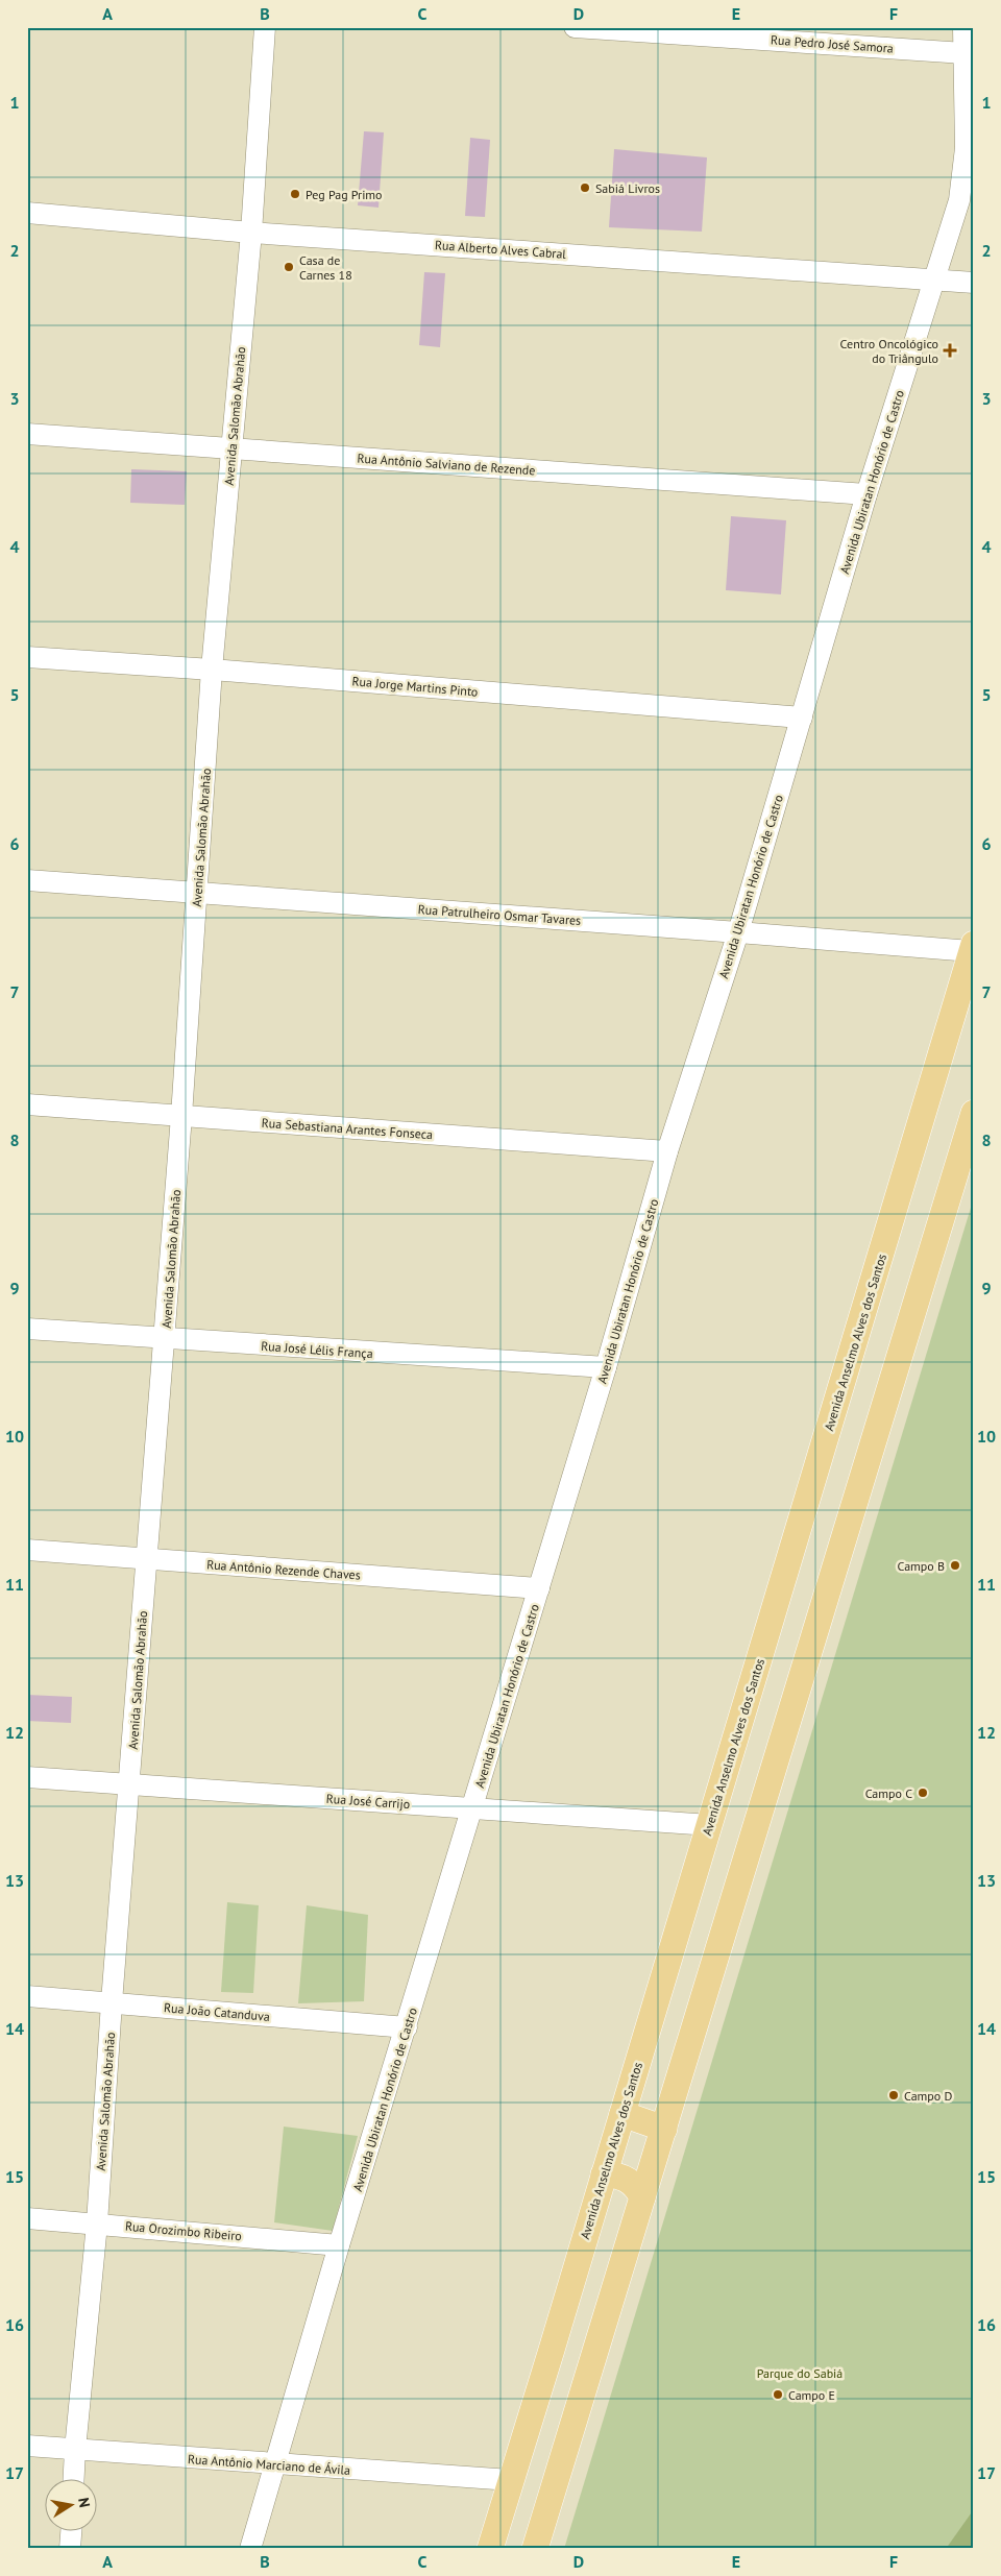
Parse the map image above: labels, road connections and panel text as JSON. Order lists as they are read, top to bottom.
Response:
{
  "streets": {
    "main road": ["Avenida Anselmo Alves dos Santos"],
    "street": [
      "Rua Pedro José Samora",
      "Rua Alberto Alves Cabral",
      "Avenida Salomão Abrahão",
      "Rua Antônio Salviano de Rezende",
      "Avenida Ubiratan Honório de Castro",
      "Rua Jorge Martins Pinto",
      "Rua Patrulheiro Osmar Tavares",
      "Rua Sebastiana Arantes Fonseca",
      "Rua José Lélis França",
      "Rua Antônio Rezende Chaves",
      "Rua José Carrijo",
      "Rua João Catanduva",
      "Rua Orozimbo Ribeiro",
      "Rua Antônio Marciano de Ávila"
    ]
  },
  "crossings": [
    ["Rua Pedro José Samora", "Avenida Ubiratan Honório de Castro"],
    ["Rua Alberto Alves Cabral", "Avenida Salomão Abrahão"],
    ["Rua Alberto Alves Cabral", "Avenida Ubiratan Honório de Castro"],
    ["Avenida Salomão Abrahão", "Rua Antônio Salviano de Rezende"],
    ["Avenida Salomão Abrahão", "Rua Jorge Martins Pinto"],
    ["Avenida Salomão Abrahão", "Rua Patrulheiro Osmar Tavares"],
    ["Avenida Salomão Abrahão", "Rua Sebastiana Arantes Fonseca"],
    ["Avenida Salomão Abrahão", "Rua José Lélis França"],
    ["Avenida Salomão Abrahão", "Rua Antônio Rezende Chaves"],
    ["Avenida Salomão Abrahão", "Rua José Carrijo"],
    ["Avenida Salomão Abrahão", "Rua João Catanduva"],
    ["Avenida Salomão Abrahão", "Rua Orozimbo Ribeiro"],
    ["Avenida Salomão Abrahão", "Rua Antônio Marciano de Ávila"],
    ["Rua Antônio Salviano de Rezende", "Avenida Ubiratan Honório de Castro"],
    ["Avenida Ubiratan Honório de Castro", "Rua Jorge Martins Pinto"],
    ["Avenida Ubiratan Honório de Castro", "Rua Patrulheiro Osmar Tavares"],
    ["Avenida Ubiratan Honório de Castro", "Rua Sebastiana Arantes Fonseca"],
    ["Avenida Ubiratan Honório de Castro", "Rua José Lélis França"],
    ["Avenida Ubiratan Honório de Castro", "Rua Antônio Rezende Chaves"],
    ["Avenida Ubiratan Honório de Castro", "Rua José Carrijo"],
    ["Avenida Ubiratan Honório de Castro", "Rua João Catanduva"],
    ["Avenida Ubiratan Honório de Castro", "Rua Orozimbo Ribeiro"],
    ["Avenida Ubiratan Honório de Castro", "Rua Antônio Marciano de Ávila"],
    ["Rua Patrulheiro Osmar Tavares", "Avenida Anselmo Alves dos Santos"],
    ["Avenida Anselmo Alves dos Santos", "Rua José Carrijo"],
    ["Avenida Anselmo Alves dos Santos", "Rua Antônio Marciano de Ávila"]
  ],
  "parks": ["Parque do Sabiá"],
  "places": {
    "other": [
      "Sabiá Livros",
      "Peg Pag Primo",
      "Casa de Carnes 18",
      "Campo B",
      "Campo C",
      "Campo D",
      "Campo E"
    ],
    "health": ["Centro Oncológico do Triângulo"]
  },
  "north": "right",
  "grid": {
    "columns": [
      "A",
      "B",
      "C",
      "D",
      "E",
      "F"
    ],
    "rows": [
      "1",
      "2",
      "3",
      "4",
      "5",
      "6",
      "7",
      "8",
      "9",
      "10",
      "11",
      "12",
      "13",
      "14",
      "15",
      "16",
      "17"
    ]
  }
}
